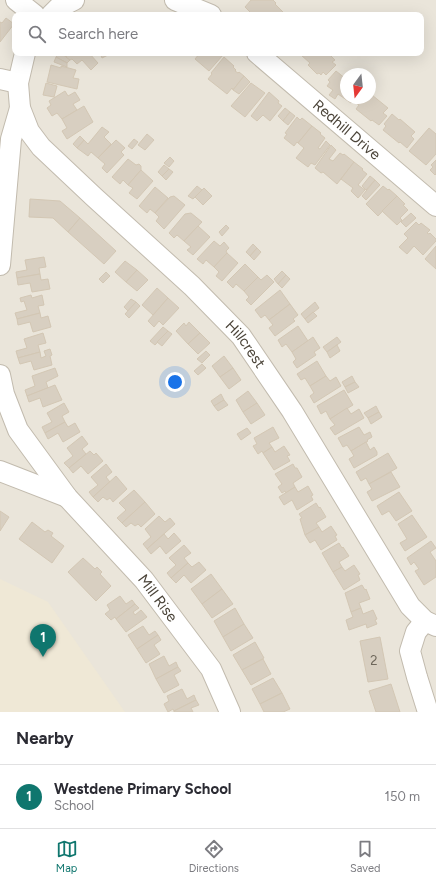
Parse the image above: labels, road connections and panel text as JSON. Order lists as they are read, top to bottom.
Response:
{
  "streets": {
    "street": ["Redhill Drive", "Hillcrest", "Mill Rise"]
  },
  "house_numbers": ["2"],
  "north": "bottom",
  "page": {
    "search": "Search here",
    "pins": "1",
    "heading": "Nearby",
    "list": [
      {
        "mark": "1",
        "name": "Westdene Primary School",
        "note": "School",
        "value": "150 m"
      }
    ],
    "nav": ["Map", "Directions", "Saved"]
  }
}
